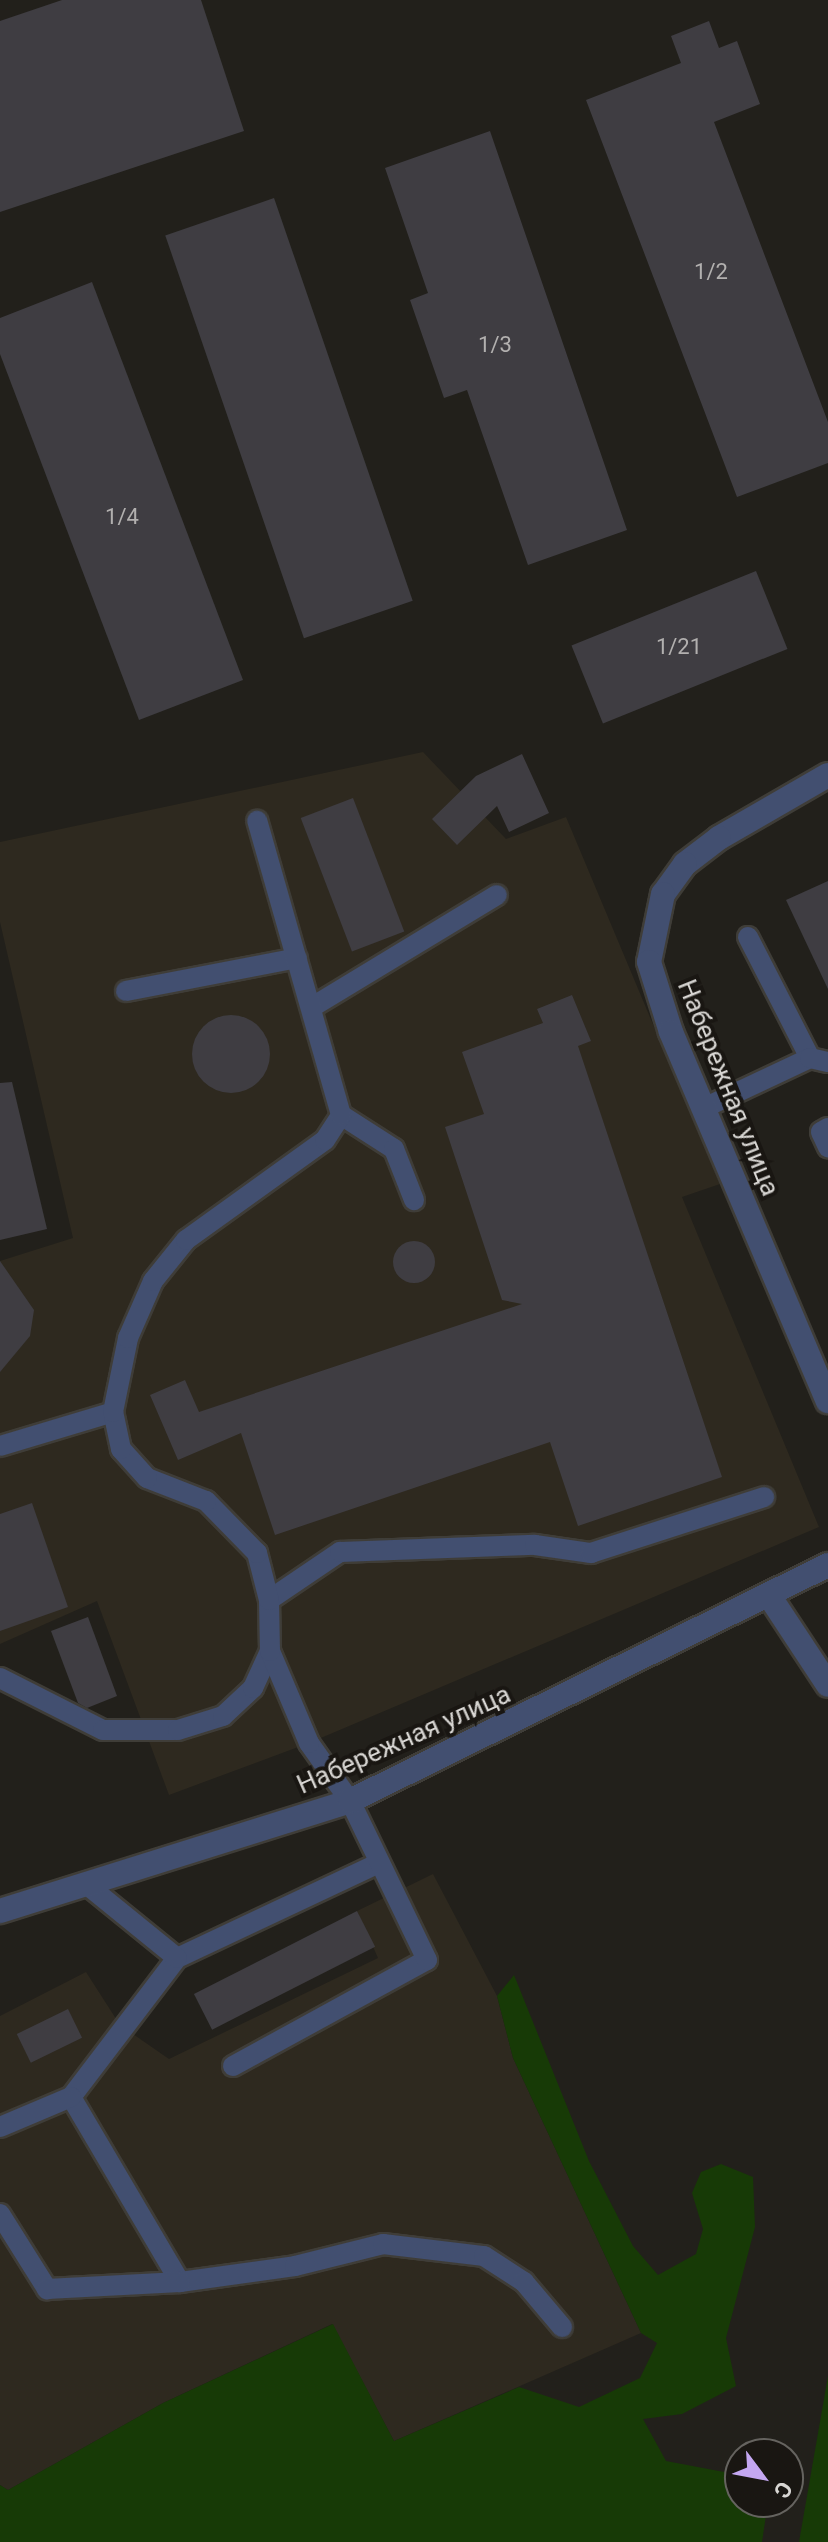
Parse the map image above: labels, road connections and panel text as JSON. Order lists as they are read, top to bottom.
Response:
{
  "streets": {
    "street": ["Набережная улица"]
  },
  "house_numbers": [
    "1/2",
    "1/3",
    "1/4",
    "1/21"
  ],
  "north": "bottom right"
}
